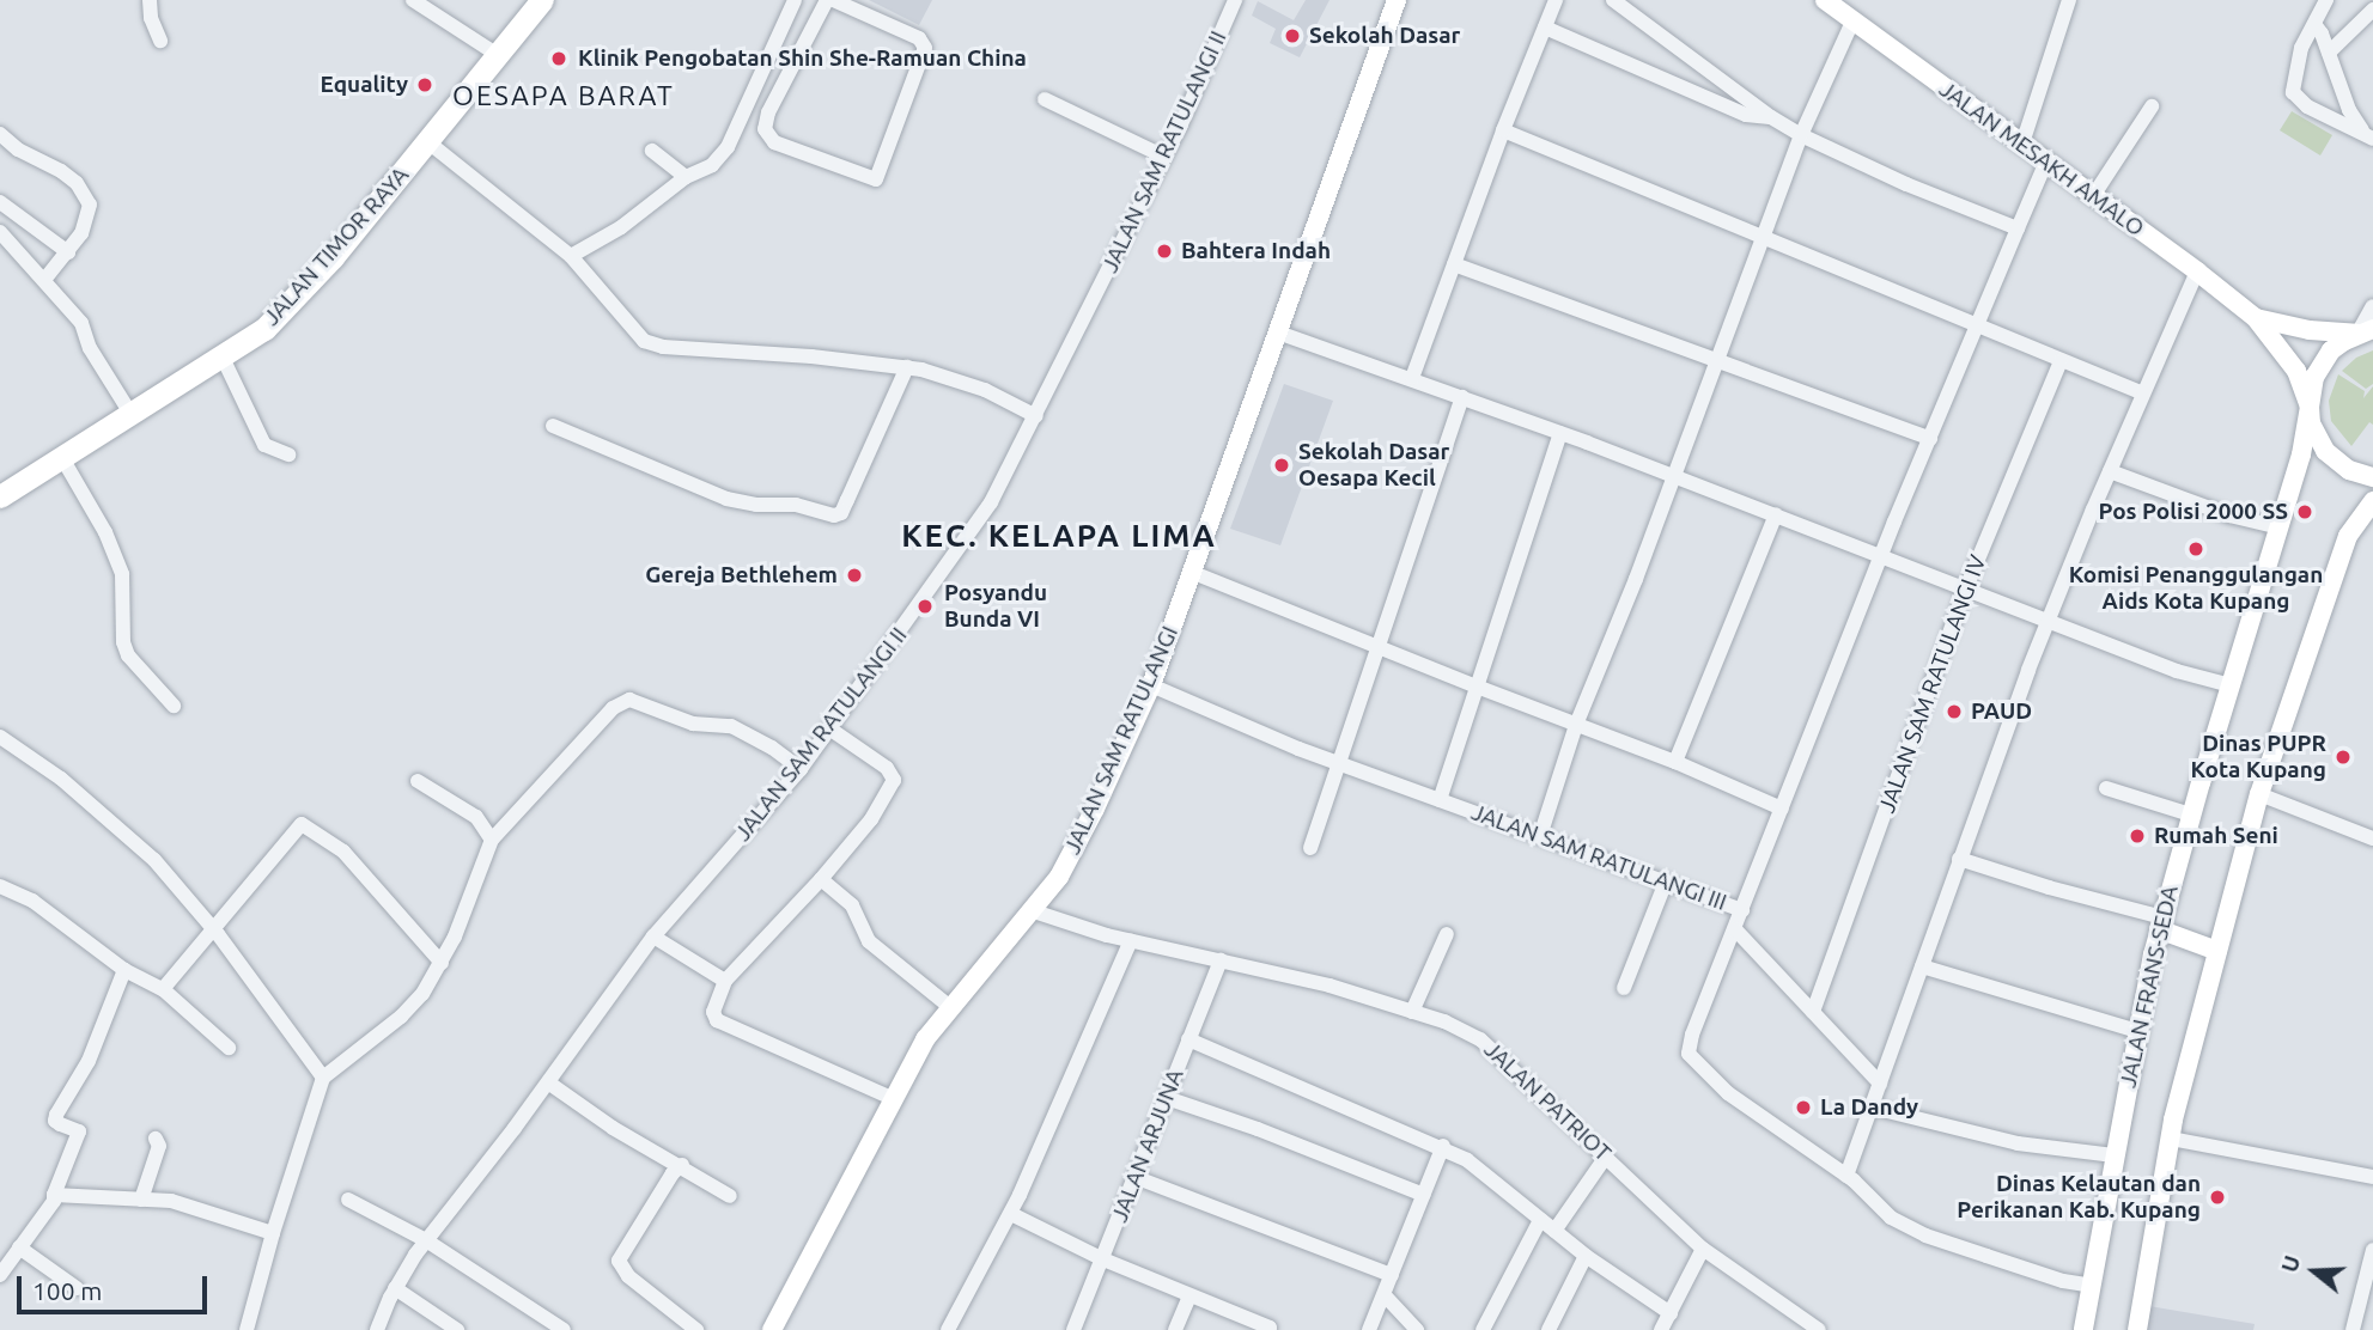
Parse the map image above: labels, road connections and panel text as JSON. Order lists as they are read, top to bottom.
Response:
{
  "streets": {
    "highway": ["JALAN TIMOR RAYA"],
    "main road": ["JALAN MESAKH AMALO", "JALAN SAM RATULANGI", "JALAN FRANS-SEDA"],
    "street": [
      "JALAN SAM RATULANGI II",
      "JALAN SAM RATULANGI IV",
      "JALAN SAM RATULANGI III",
      "JALAN PATRIOT",
      "JALAN ARJUNA"
    ]
  },
  "crossings": [
    ["JALAN MESAKH AMALO", "JALAN FRANS-SEDA"],
    ["JALAN SAM RATULANGI", "JALAN SAM RATULANGI III"],
    ["JALAN SAM RATULANGI", "JALAN PATRIOT"],
    ["JALAN SAM RATULANGI III", "JALAN FRANS-SEDA"],
    ["JALAN PATRIOT", "JALAN ARJUNA"]
  ],
  "districts": ["OESAPA BARAT", "KEC. KELAPA LIMA"],
  "places": [
    "Sekolah Dasar",
    "Klinik Pengobatan Shin She-Ramuan China",
    "Equality",
    "Bahtera Indah",
    "Sekolah Dasar Oesapa Kecil",
    "Pos Polisi 2000 SS",
    "Komisi Penanggulangan Aids Kota Kupang",
    "Gereja Bethlehem",
    "Posyandu Bunda VI",
    "PAUD",
    "Dinas PUPR Kota Kupang",
    "Rumah Seni",
    "La Dandy",
    "Dinas Kelautan dan Perikanan Kab. Kupang"
  ],
  "scale_bar": "100 m",
  "north": "left"
}
